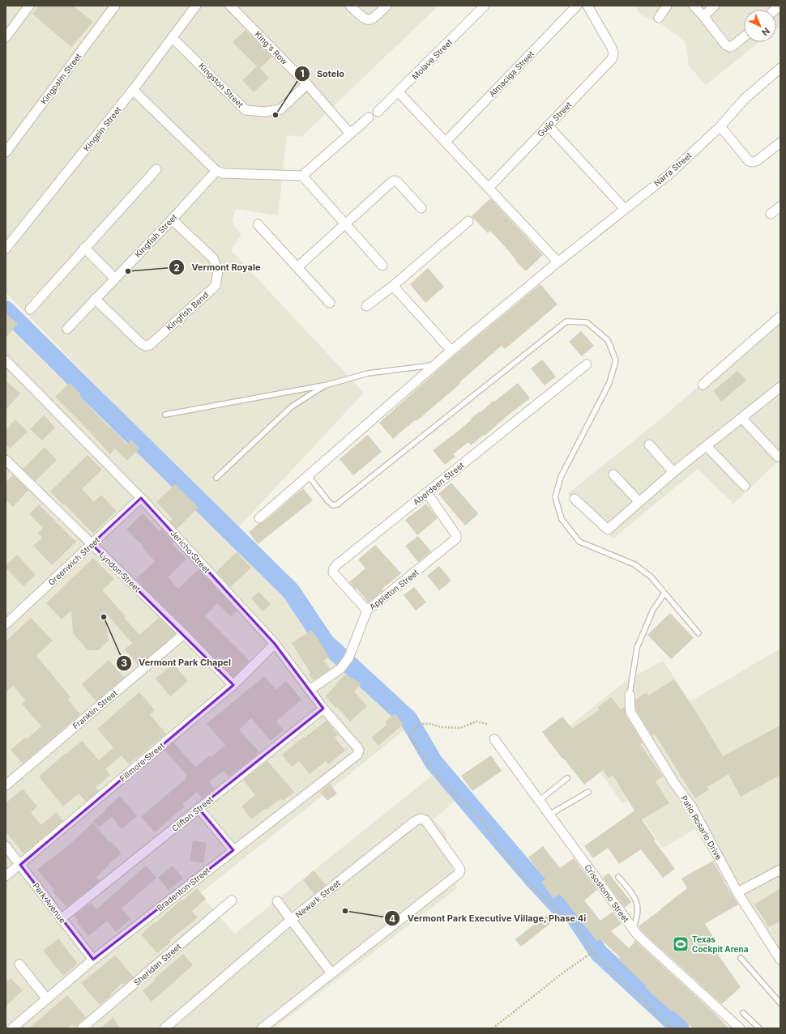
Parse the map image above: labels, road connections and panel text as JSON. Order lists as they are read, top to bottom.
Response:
{
  "streets": {
    "street": [
      "King's Row",
      "Molave Street",
      "Almaciga Street",
      "Kingpalm Street",
      "Kingston Street",
      "Guijo Street",
      "Kingpin Street",
      "Narra Street",
      "Kingfish Street",
      "Kingfish Bend",
      "Aberdeen Street",
      "Jericho Street",
      "Greenwich Street",
      "Lyndon Street",
      "Appleton Street",
      "Franklin Street",
      "Fillmore Street",
      "Clifton Street",
      "Patio Rosario Drive",
      "Bradenton Street",
      "Crisostomo Street",
      "Newark Street",
      "Park Avenue",
      "Sheridan Street"
    ]
  },
  "crossings": [
    ["King's Row", "Kingston Street"],
    ["Kingston Street", "Kingpin Street"],
    ["Kingfish Street", "Kingfish Bend"],
    ["Aberdeen Street", "Appleton Street"],
    ["Jericho Street", "Greenwich Street"],
    ["Jericho Street", "Appleton Street"],
    ["Jericho Street", "Fillmore Street"],
    ["Jericho Street", "Clifton Street"],
    ["Jericho Street", "Bradenton Street"],
    ["Greenwich Street", "Lyndon Street"],
    ["Lyndon Street", "Franklin Street"],
    ["Lyndon Street", "Fillmore Street"],
    ["Fillmore Street", "Park Avenue"],
    ["Clifton Street", "Park Avenue"],
    ["Bradenton Street", "Park Avenue"]
  ],
  "places": {
    "other": [
      "Sotelo",
      "Vermont Royale",
      "Vermont Park Chapel",
      "Vermont Park Executive Village, Phase 4i"
    ],
    "sports": ["Texas Cockpit Arena"]
  },
  "north": "bottom right"
}
